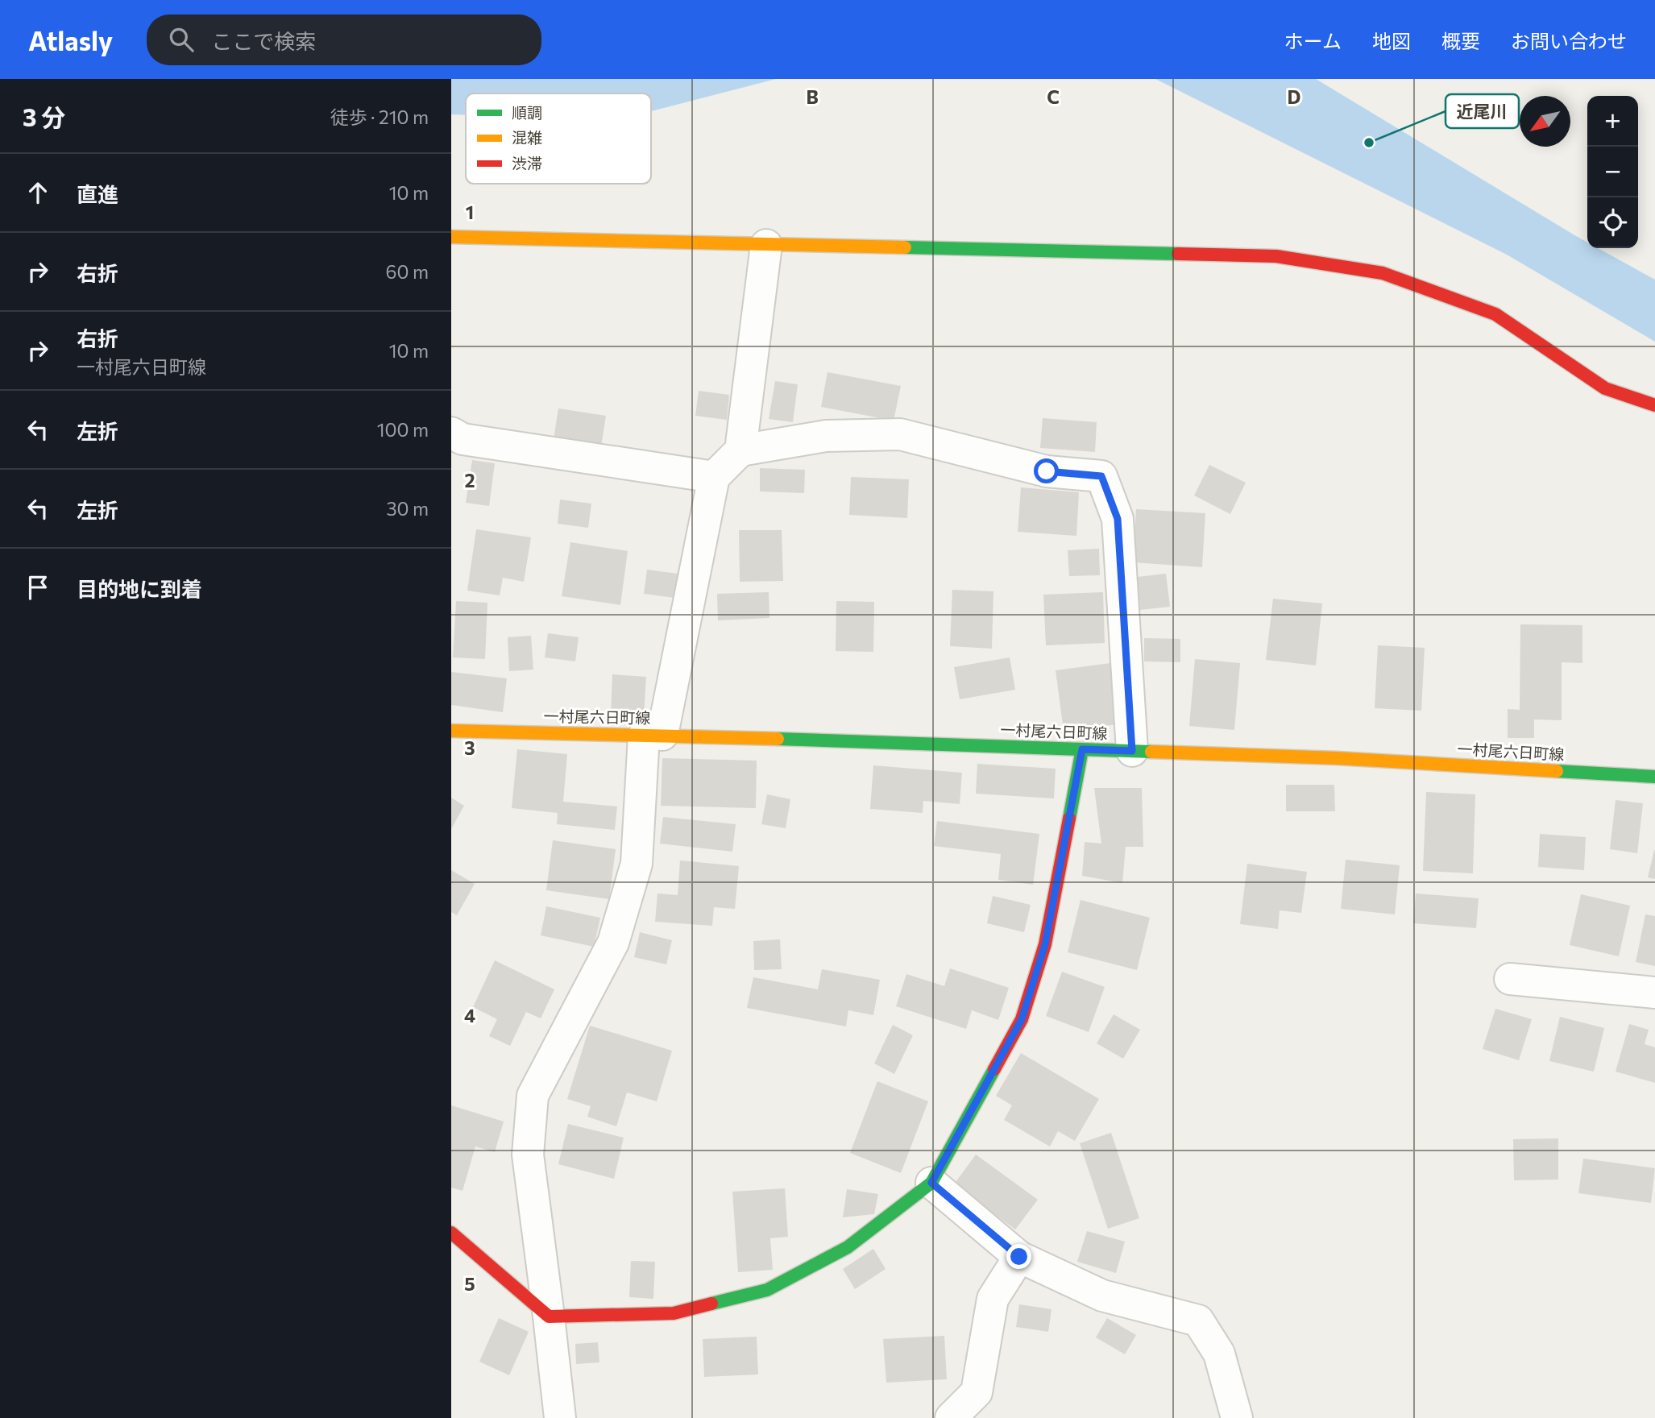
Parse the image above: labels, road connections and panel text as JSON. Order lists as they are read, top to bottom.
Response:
{
  "streets": {
    "street": ["一村尾六日町線"]
  },
  "places": ["近尾川"],
  "legend": ["順調", "混雑", "渋滞"],
  "north": "bottom left",
  "page": {
    "header": "Atlasly",
    "search": "ここで検索",
    "nav": [
      "ホーム",
      "地図",
      "概要",
      "お問い合わせ"
    ],
    "heading": ["3 分", "徒歩 · 210 m"],
    "map_buttons": ["+", "−"],
    "list": [
      ["直進", "10 m"],
      ["右折", "60 m"],
      ["右折", "一村尾六日町線", "10 m"],
      ["左折", "100 m"],
      ["左折", "30 m"],
      "目的地に到着"
    ]
  },
  "grid": {
    "columns": ["B", "C", "D"],
    "rows": [
      "1",
      "2",
      "3",
      "4",
      "5"
    ]
  }
}
